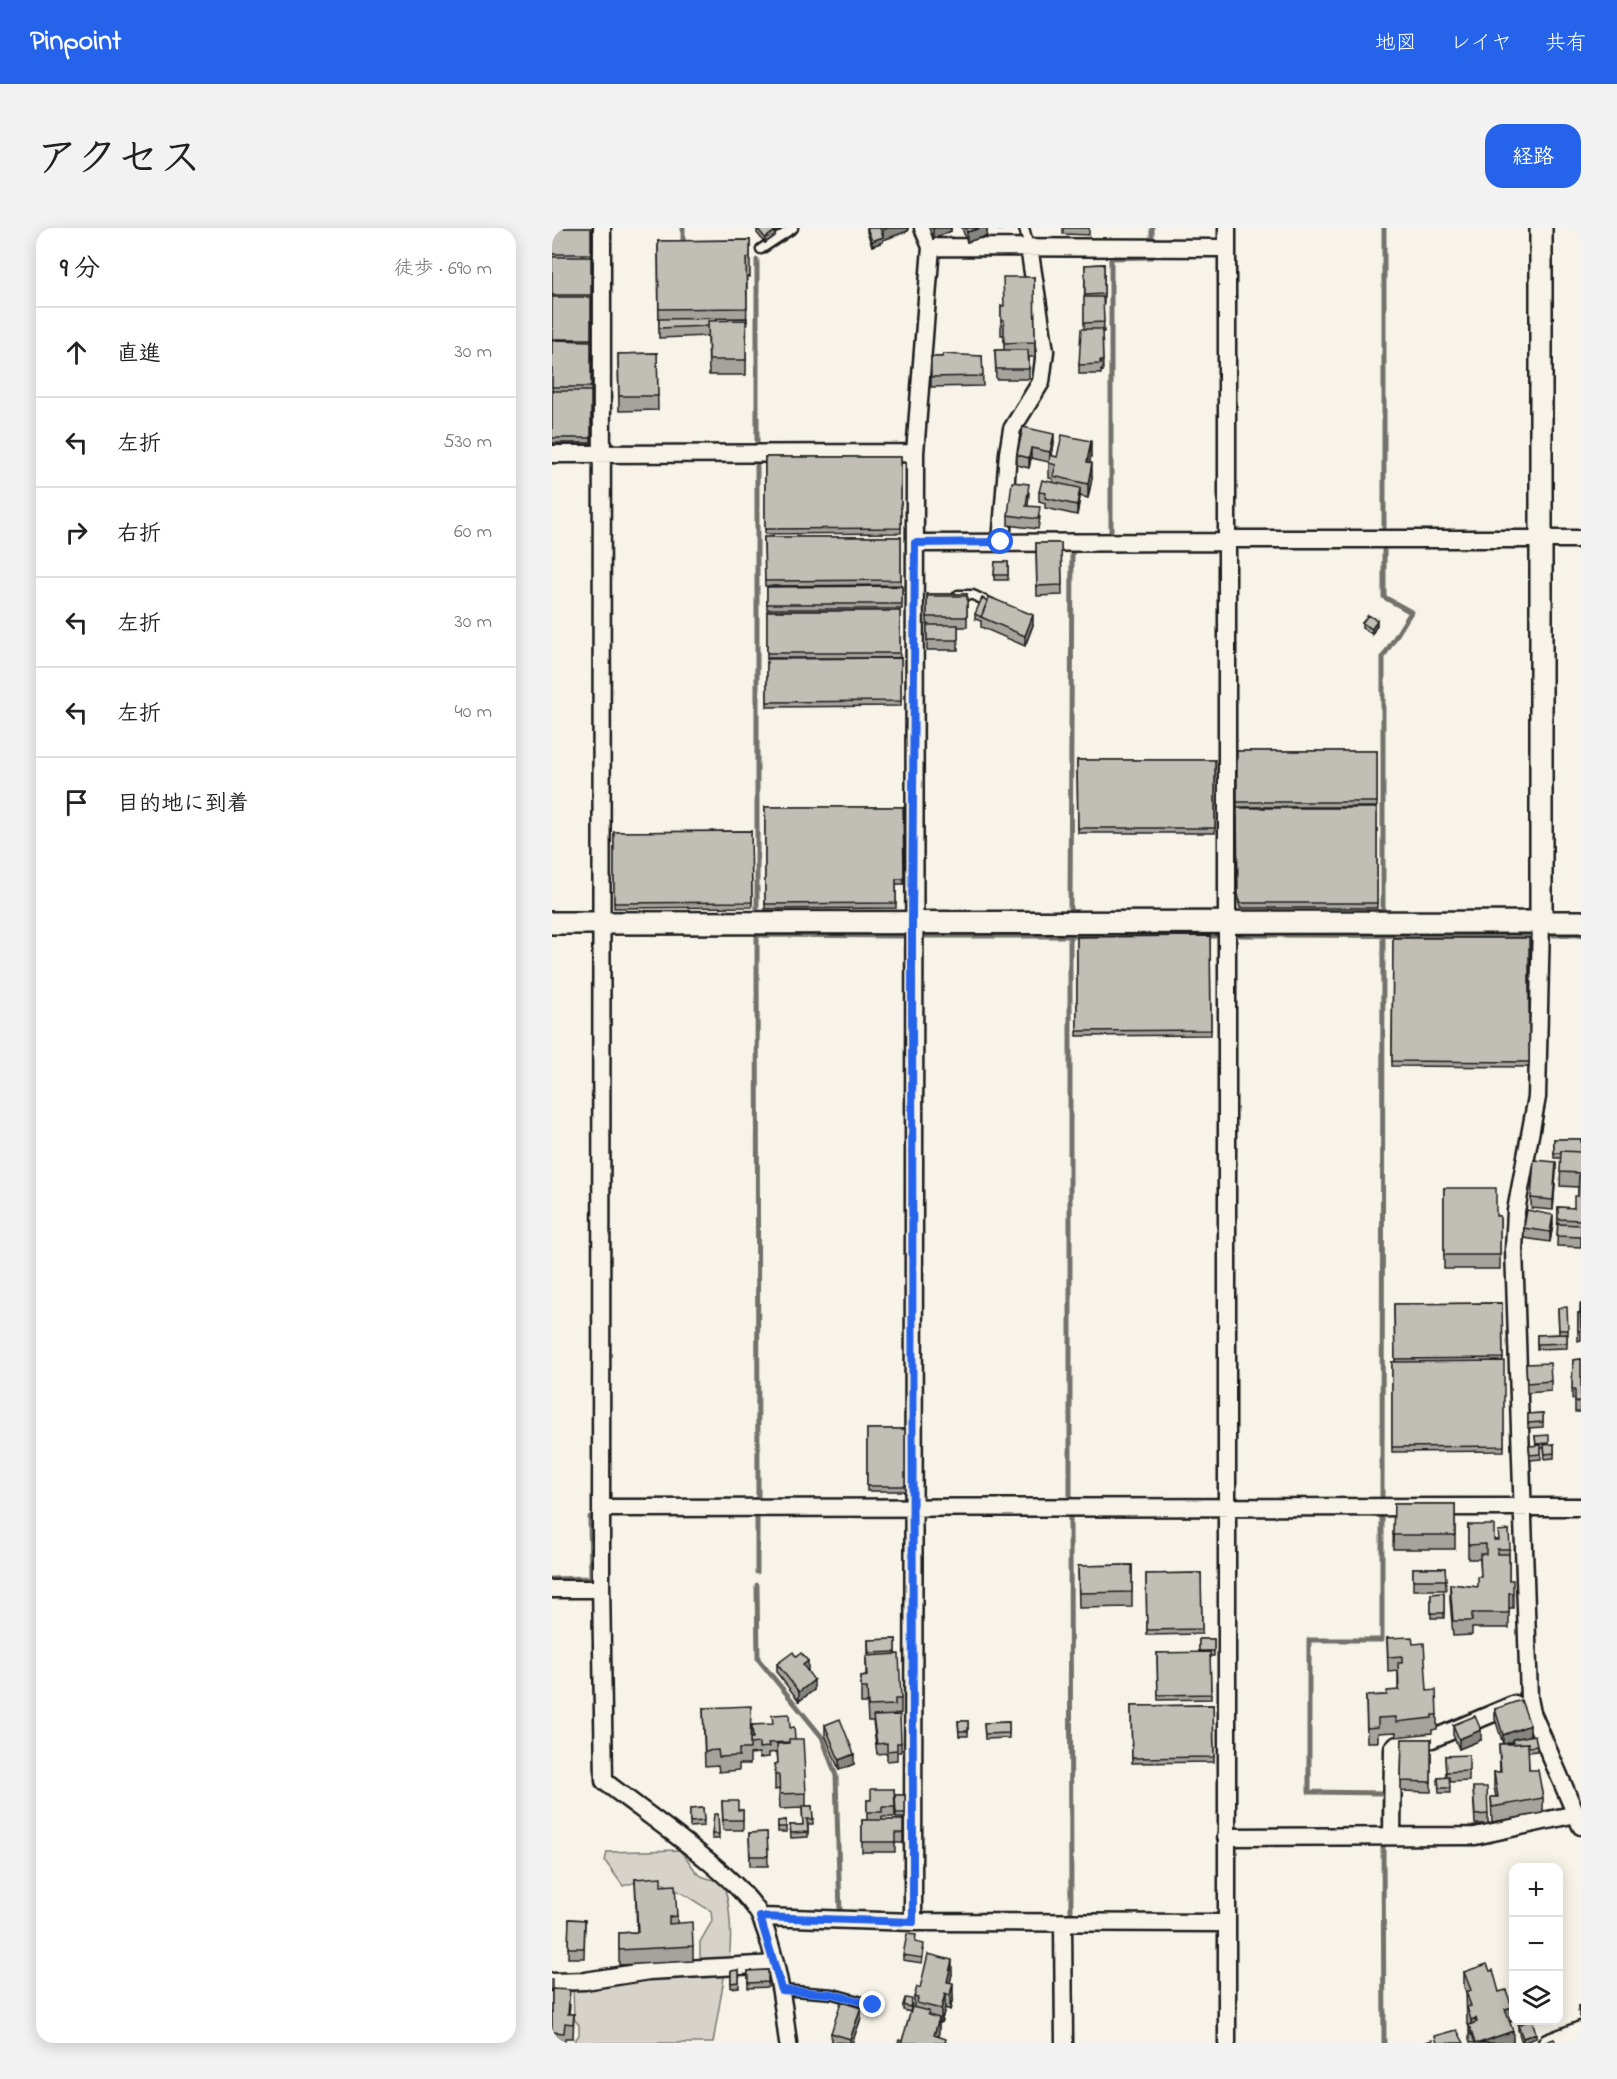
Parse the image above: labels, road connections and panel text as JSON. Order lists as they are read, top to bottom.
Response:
{
  "page": {
    "header": "Pinpoint",
    "nav": ["地図", "レイヤ", "共有"],
    "title": "アクセス",
    "buttons": "経路",
    "heading": ["9 分", "徒歩 · 690 m"],
    "list": [
      ["直進", "30 m"],
      ["左折", "530 m"],
      ["右折", "60 m"],
      ["左折", "30 m"],
      ["左折", "40 m"],
      "目的地に到着"
    ],
    "map_buttons": ["+", "−"]
  }
}
